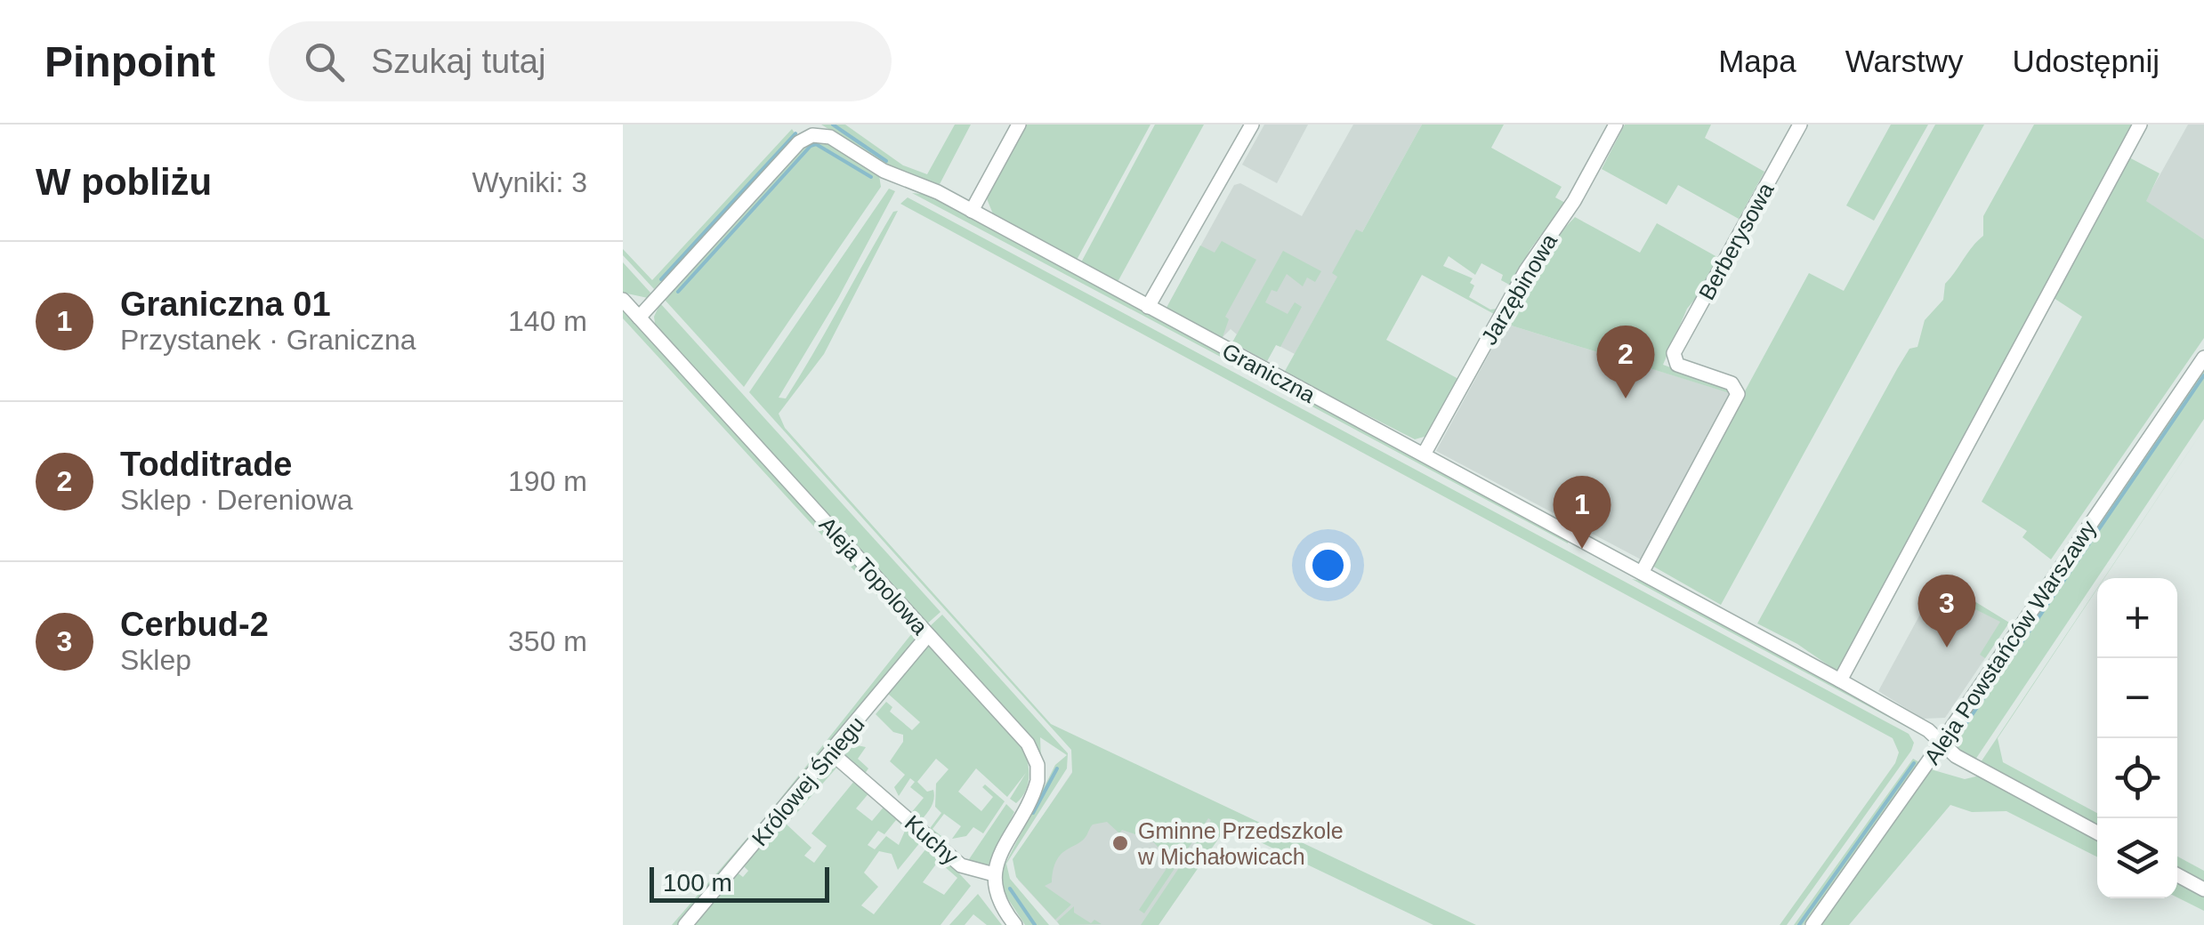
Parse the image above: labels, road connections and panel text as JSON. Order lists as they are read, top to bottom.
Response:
{
  "streets": {
    "street": [
      "Berberysowa",
      "Jarzębinowa",
      "Graniczna",
      "Aleja Topolowa",
      "Aleja Powstańców Warszawy",
      "Królowej Śniegu",
      "Kuchy"
    ]
  },
  "crossings": [
    ["Berberysowa", "Graniczna"],
    ["Jarzębinowa", "Graniczna"],
    ["Graniczna", "Aleja Topolowa"],
    ["Graniczna", "Aleja Powstańców Warszawy"],
    ["Aleja Topolowa", "Królowej Śniegu"],
    ["Aleja Topolowa", "Kuchy"],
    ["Królowej Śniegu", "Kuchy"]
  ],
  "places": ["Gminne Przedszkole w Michałowicach"],
  "scale_bar": "100 m",
  "page": {
    "header": "Pinpoint",
    "search": "Szukaj tutaj",
    "nav": ["Mapa", "Warstwy", "Udostępnij"],
    "heading": ["W pobliżu", "Wyniki: 3"],
    "list": [
      {
        "mark": "1",
        "name": "Graniczna 01",
        "note": "Przystanek · Graniczna",
        "value": "140 m"
      },
      {
        "mark": "2",
        "name": "Todditrade",
        "note": "Sklep · Dereniowa",
        "value": "190 m"
      },
      {
        "mark": "3",
        "name": "Cerbud-2",
        "note": "Sklep",
        "value": "350 m"
      }
    ],
    "pins": ["2", "1", "3"],
    "map_buttons": ["+", "−"],
    "scale": "100 m"
  }
}
